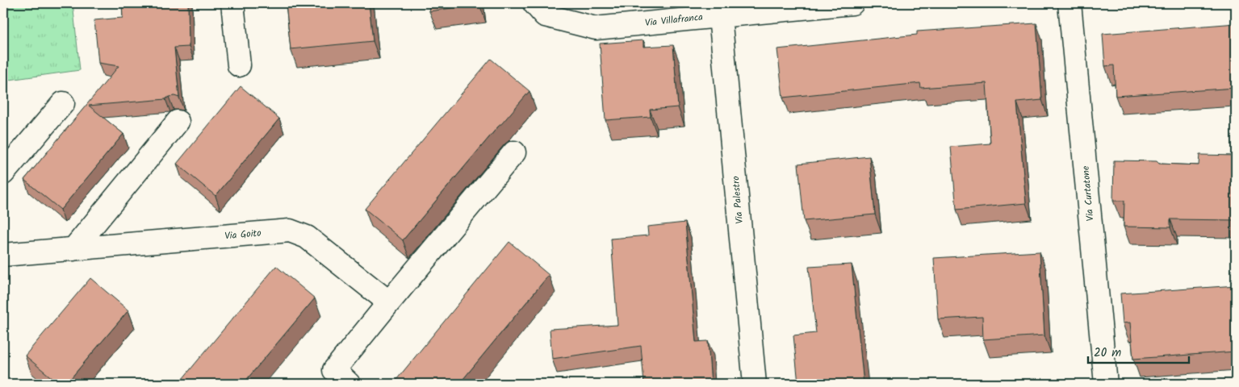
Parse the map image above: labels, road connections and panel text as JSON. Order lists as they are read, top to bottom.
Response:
{
  "streets": {
    "street": [
      "Via Villafranca",
      "Via Curtatone",
      "Via Palestro",
      "Via Goito"
    ]
  },
  "crossings": [
    ["Via Villafranca", "Via Palestro"]
  ],
  "scale_bar": "20 m"
}
